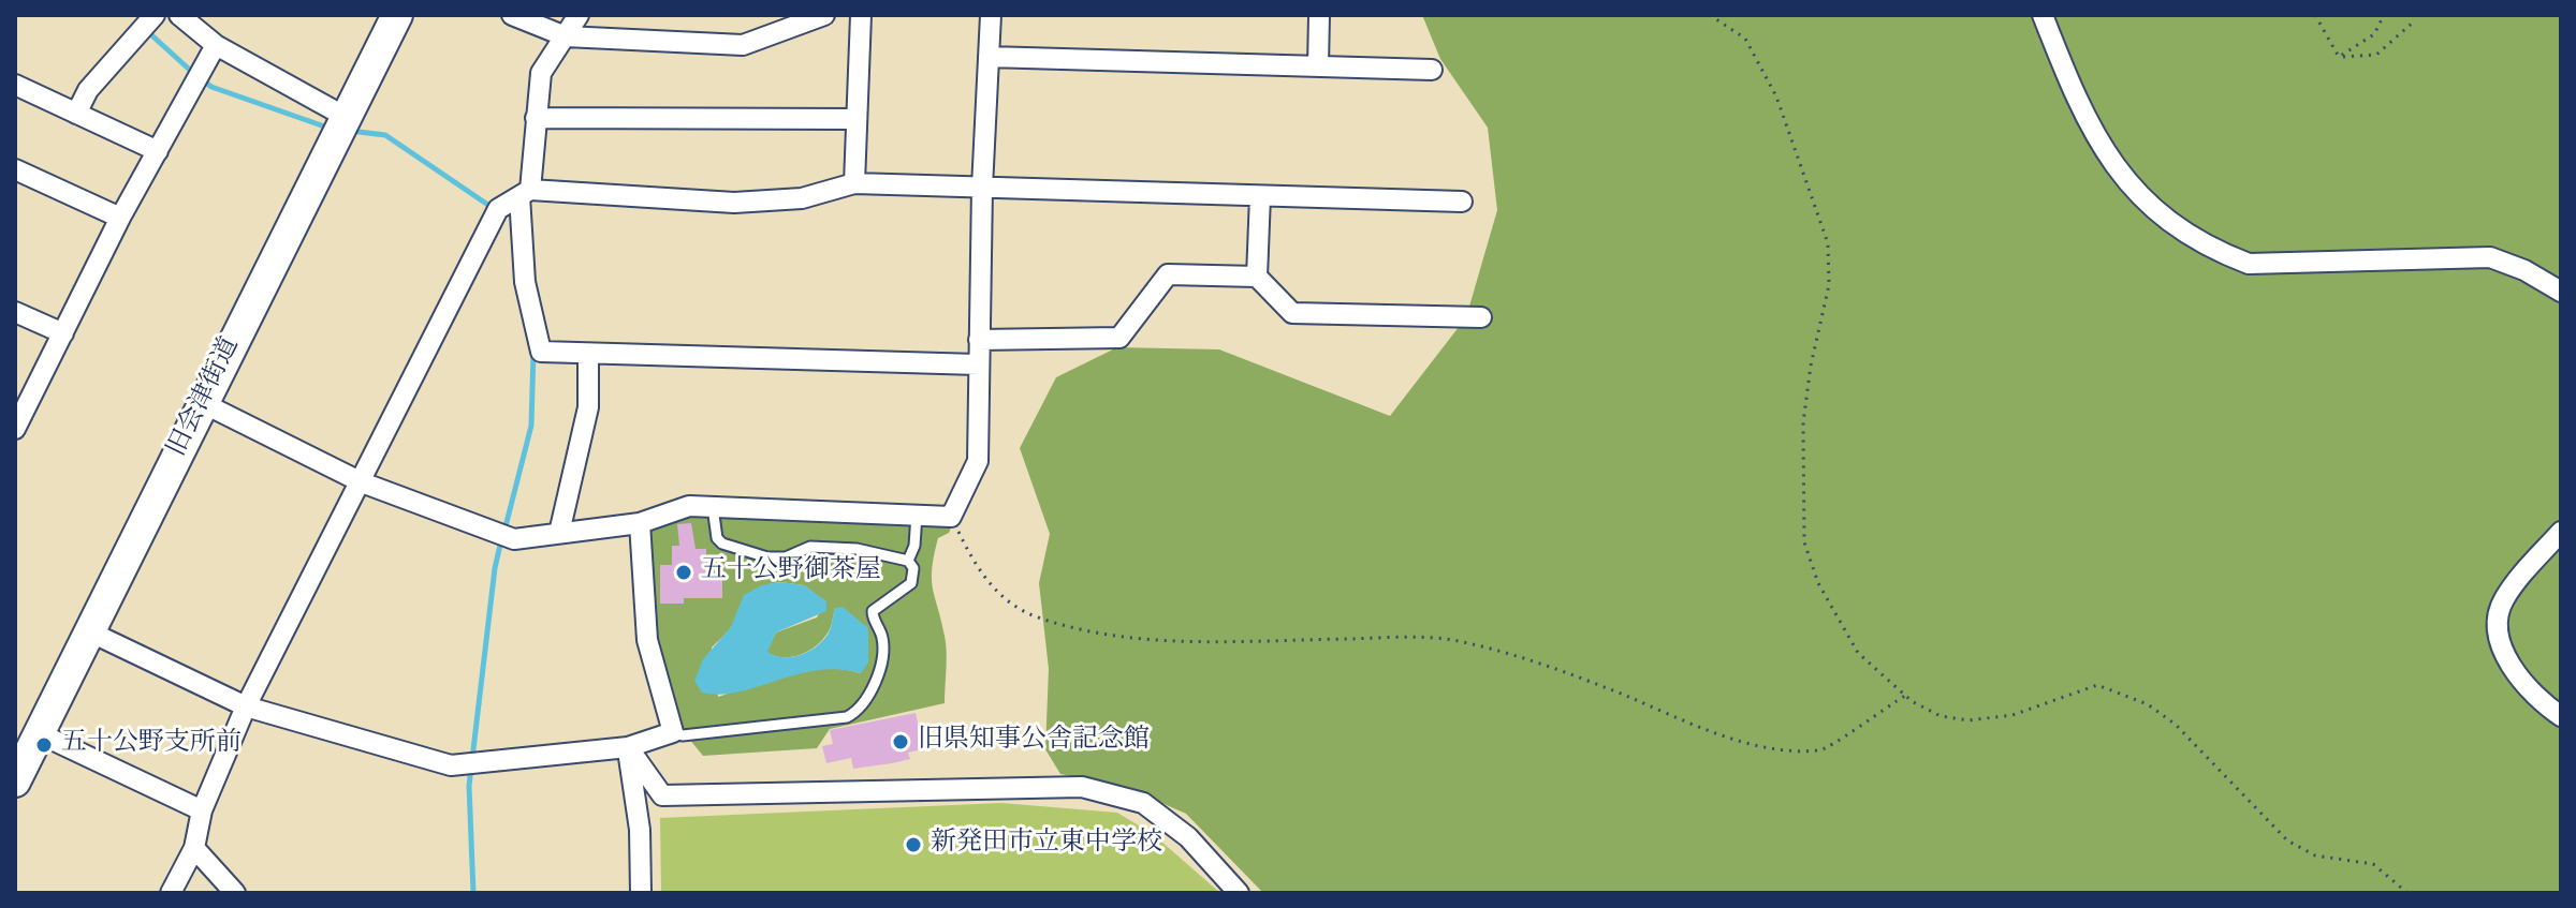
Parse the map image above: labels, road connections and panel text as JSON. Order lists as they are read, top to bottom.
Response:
{
  "streets": {
    "main road": ["旧会津街道"]
  },
  "places": [
    "五十公野御茶屋",
    "旧県知事公舎記念館",
    "五十公野支所前",
    "新発田市立東中学校"
  ]
}
